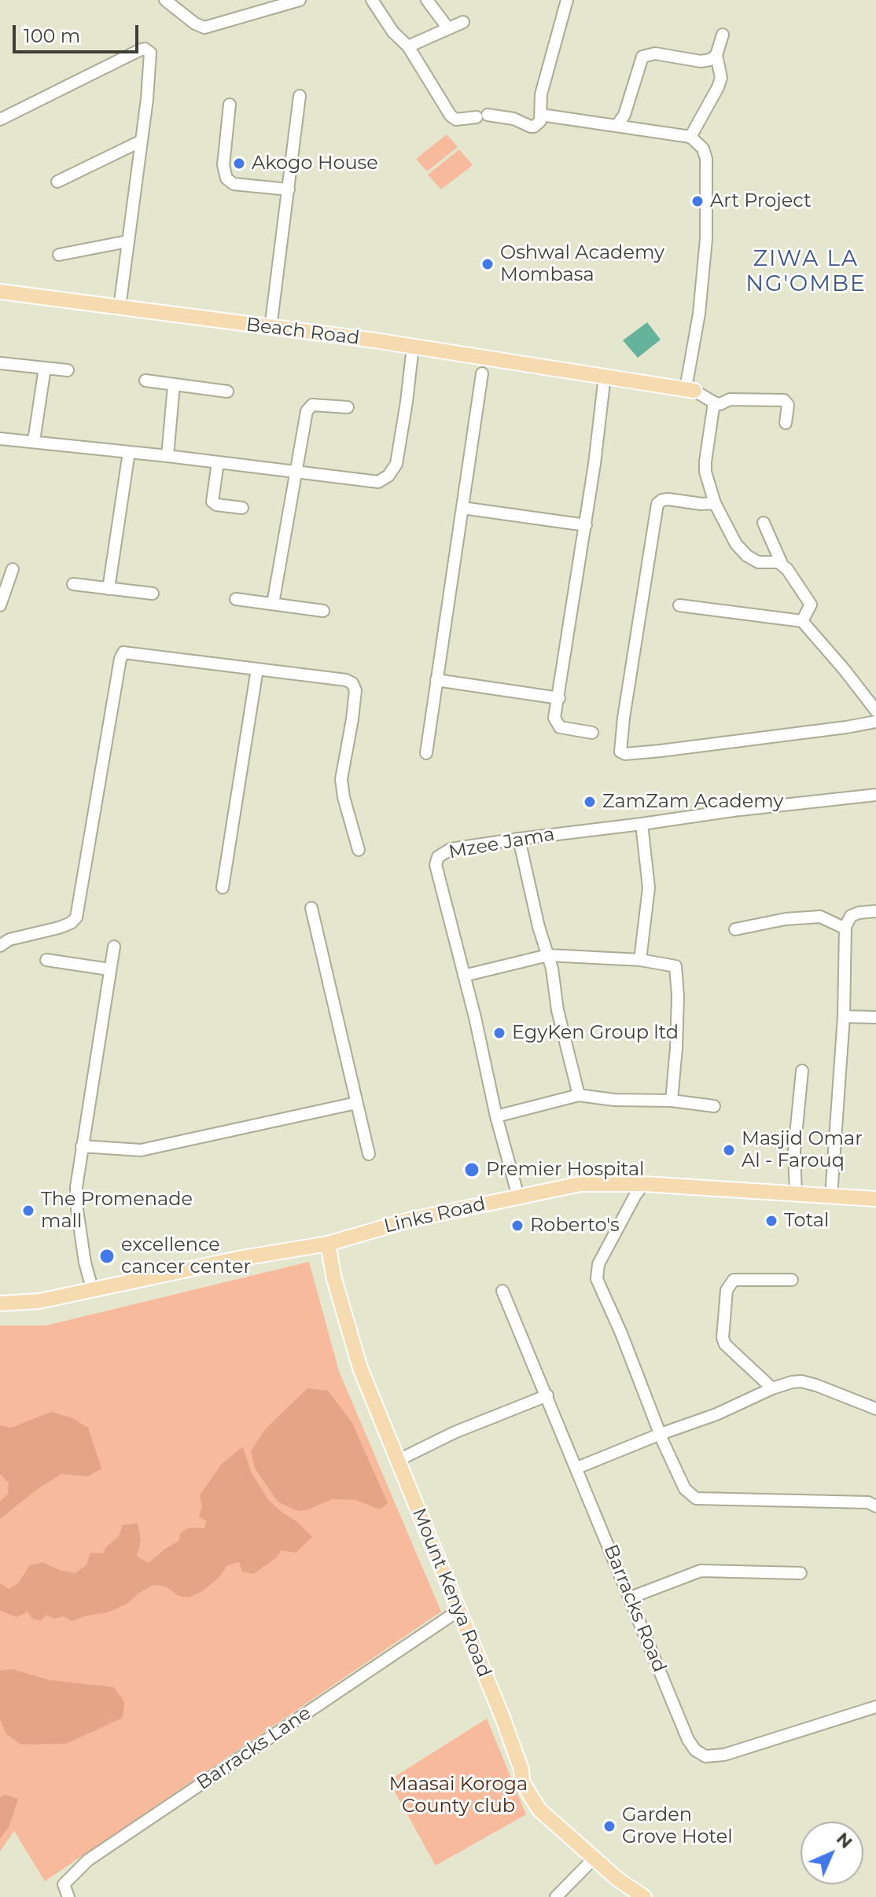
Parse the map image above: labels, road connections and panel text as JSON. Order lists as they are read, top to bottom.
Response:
{
  "streets": {
    "main road": ["Beach Road", "Links Road", "Mount Kenya Road"],
    "street": ["Mzee Jama", "Barracks Road", "Barracks Lane"]
  },
  "crossings": [
    ["Mzee Jama", "Links Road"],
    ["Links Road", "Mount Kenya Road"],
    ["Mount Kenya Road", "Barracks Lane"]
  ],
  "districts": ["ZIWA LA NG'OMBE"],
  "parks": ["Maasai Koroga County club"],
  "places": [
    "Akogo House",
    "Art Project",
    "Oshwal Academy Mombasa",
    "ZamZam Academy",
    "EgyKen Group ltd",
    "Masjid Omar Al - Farouq",
    "Premier Hospital",
    "The Promenade mall",
    "Total",
    "Roberto's",
    "excellence cancer center",
    "Garden Grove Hotel"
  ],
  "scale_bar": "100 m",
  "north": "top right"
}
